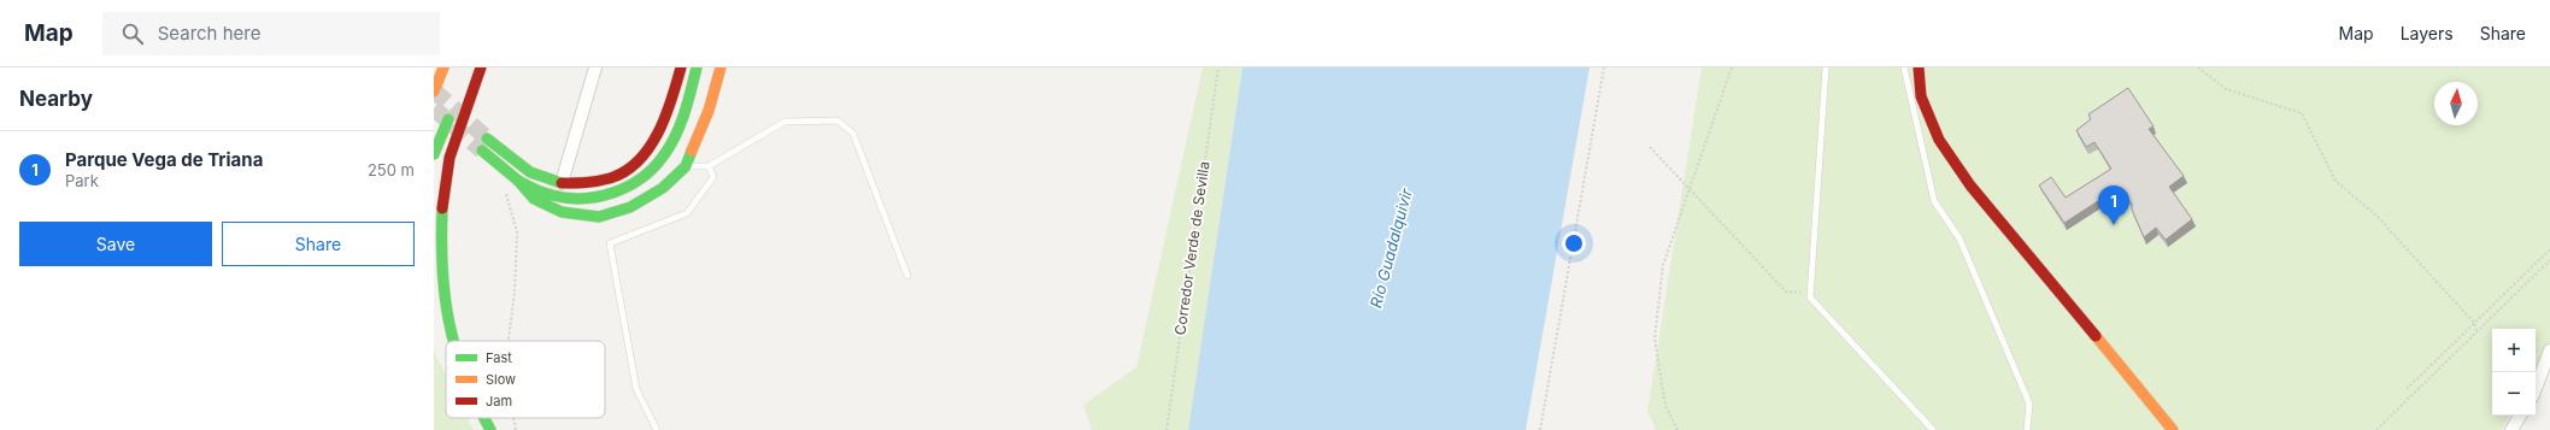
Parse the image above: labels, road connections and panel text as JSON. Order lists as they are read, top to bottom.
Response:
{
  "streets": {
    "path": ["Corredor Verde de Sevilla"]
  },
  "water": ["Río Guadalquivir"],
  "legend": ["Fast", "Slow", "Jam"],
  "north": "top",
  "page": {
    "header": "Map",
    "search": "Search here",
    "nav": ["Map", "Layers", "Share"],
    "heading": "Nearby",
    "list": [
      {
        "mark": "1",
        "name": "Parque Vega de Triana",
        "note": "Park",
        "value": "250 m"
      }
    ],
    "pins": "1",
    "buttons": ["Save", "Share"],
    "map_buttons": ["+", "−"]
  }
}
